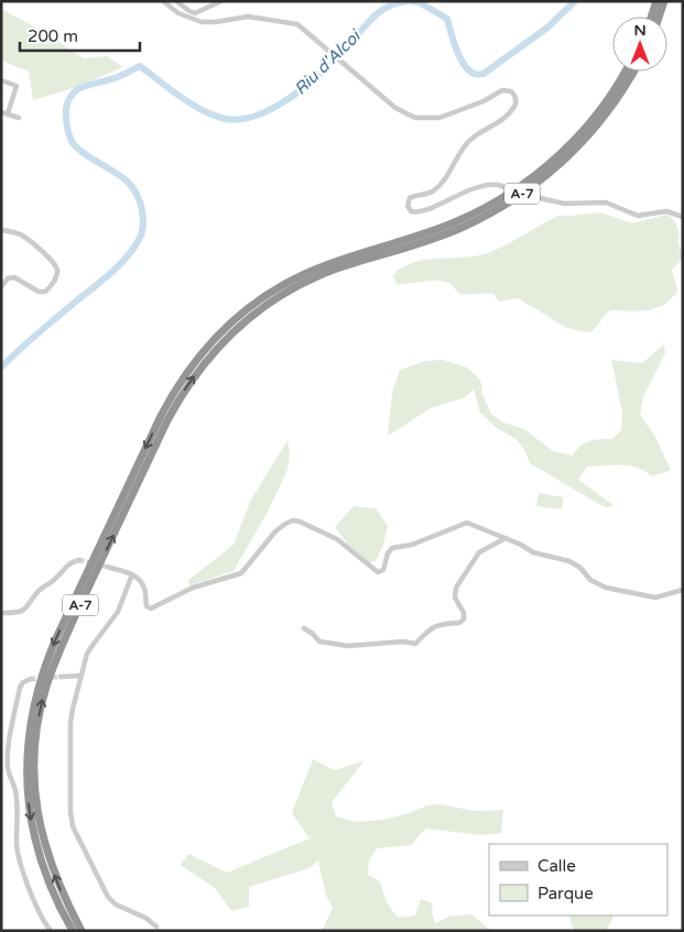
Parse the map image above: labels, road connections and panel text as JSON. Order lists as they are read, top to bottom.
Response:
{
  "streets": {
    "highway": ["A-7"]
  },
  "water": ["Riu d'Alcoi"],
  "legend": ["Calle", "Parque"],
  "scale_bar": "200 m",
  "north": "top"
}
